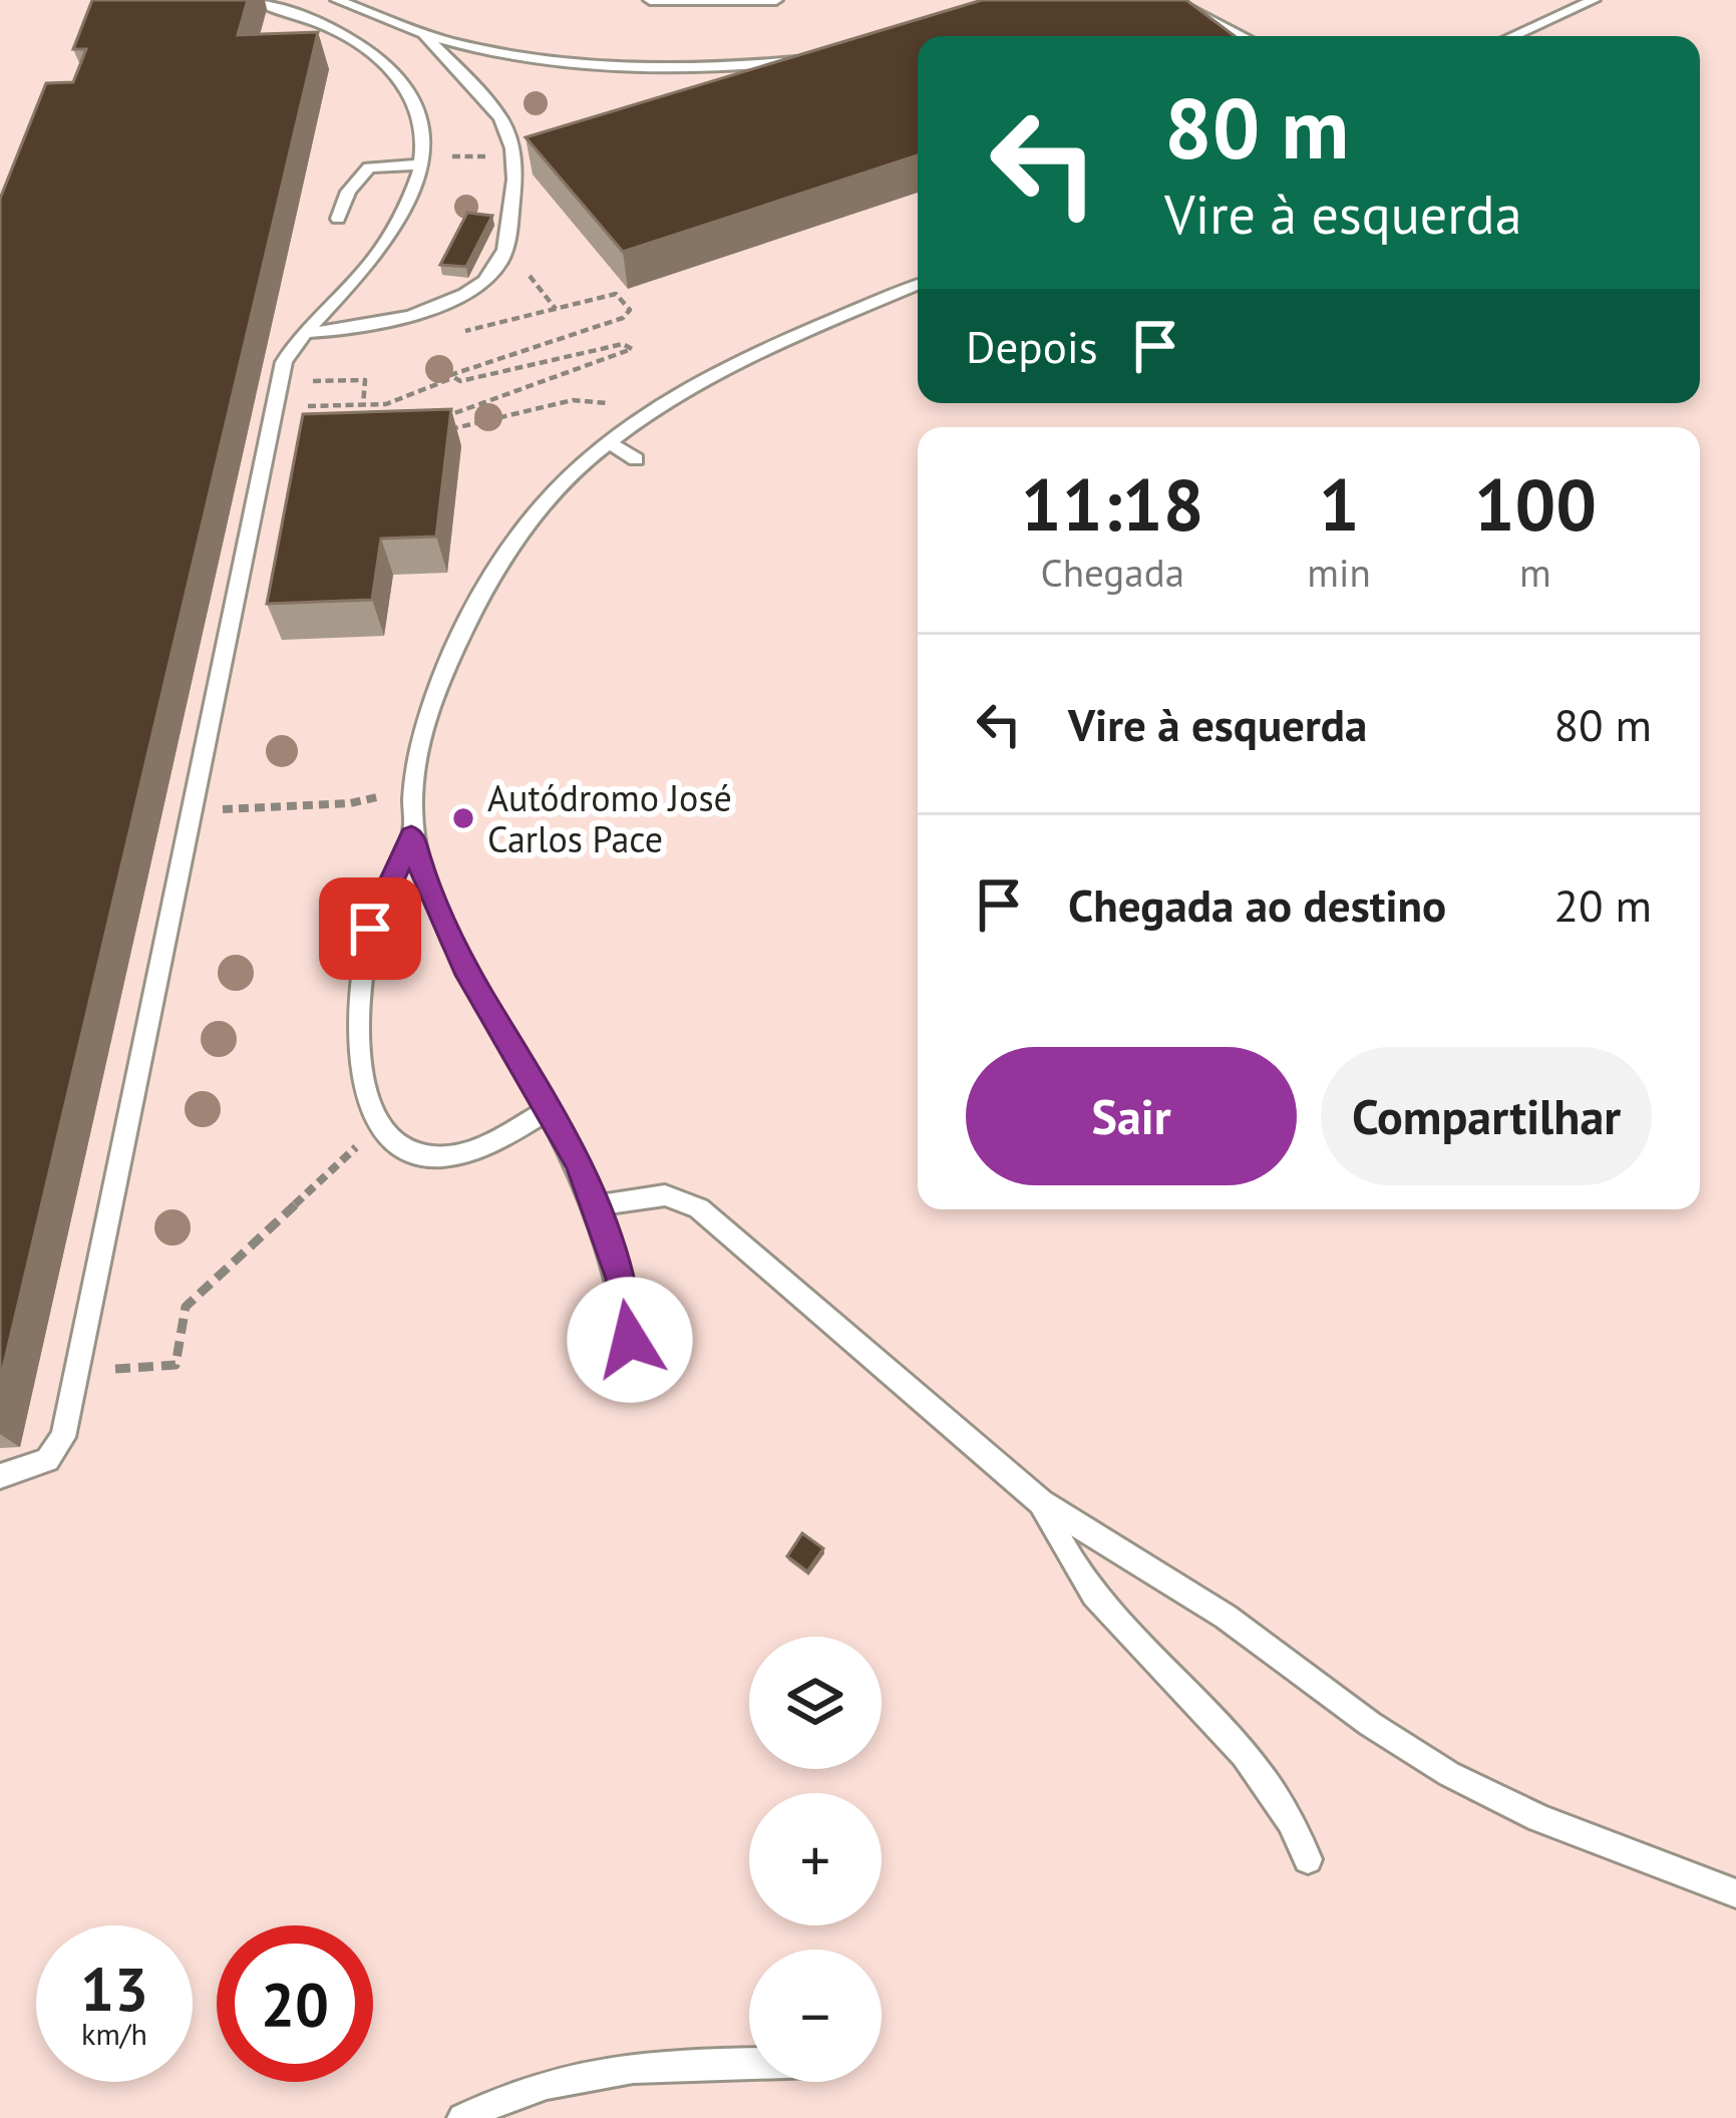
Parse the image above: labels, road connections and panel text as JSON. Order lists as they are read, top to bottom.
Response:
{
  "places": ["Autódromo José Carlos Pace"],
  "page": {
    "turn": ["80 m", "Vire à esquerda"],
    "then": "Depois",
    "eta": [
      "11:18",
      "Chegada",
      "1",
      "min",
      "100",
      "m"
    ],
    "list": [
      {
        "name": "Vire à esquerda",
        "value": "80 m"
      },
      {
        "name": "Chegada ao destino",
        "value": "20 m"
      }
    ],
    "buttons": ["Sair", "Compartilhar"],
    "map_buttons": ["+", "−"],
    "speed": "13 km/h",
    "limit": "20"
  }
}
